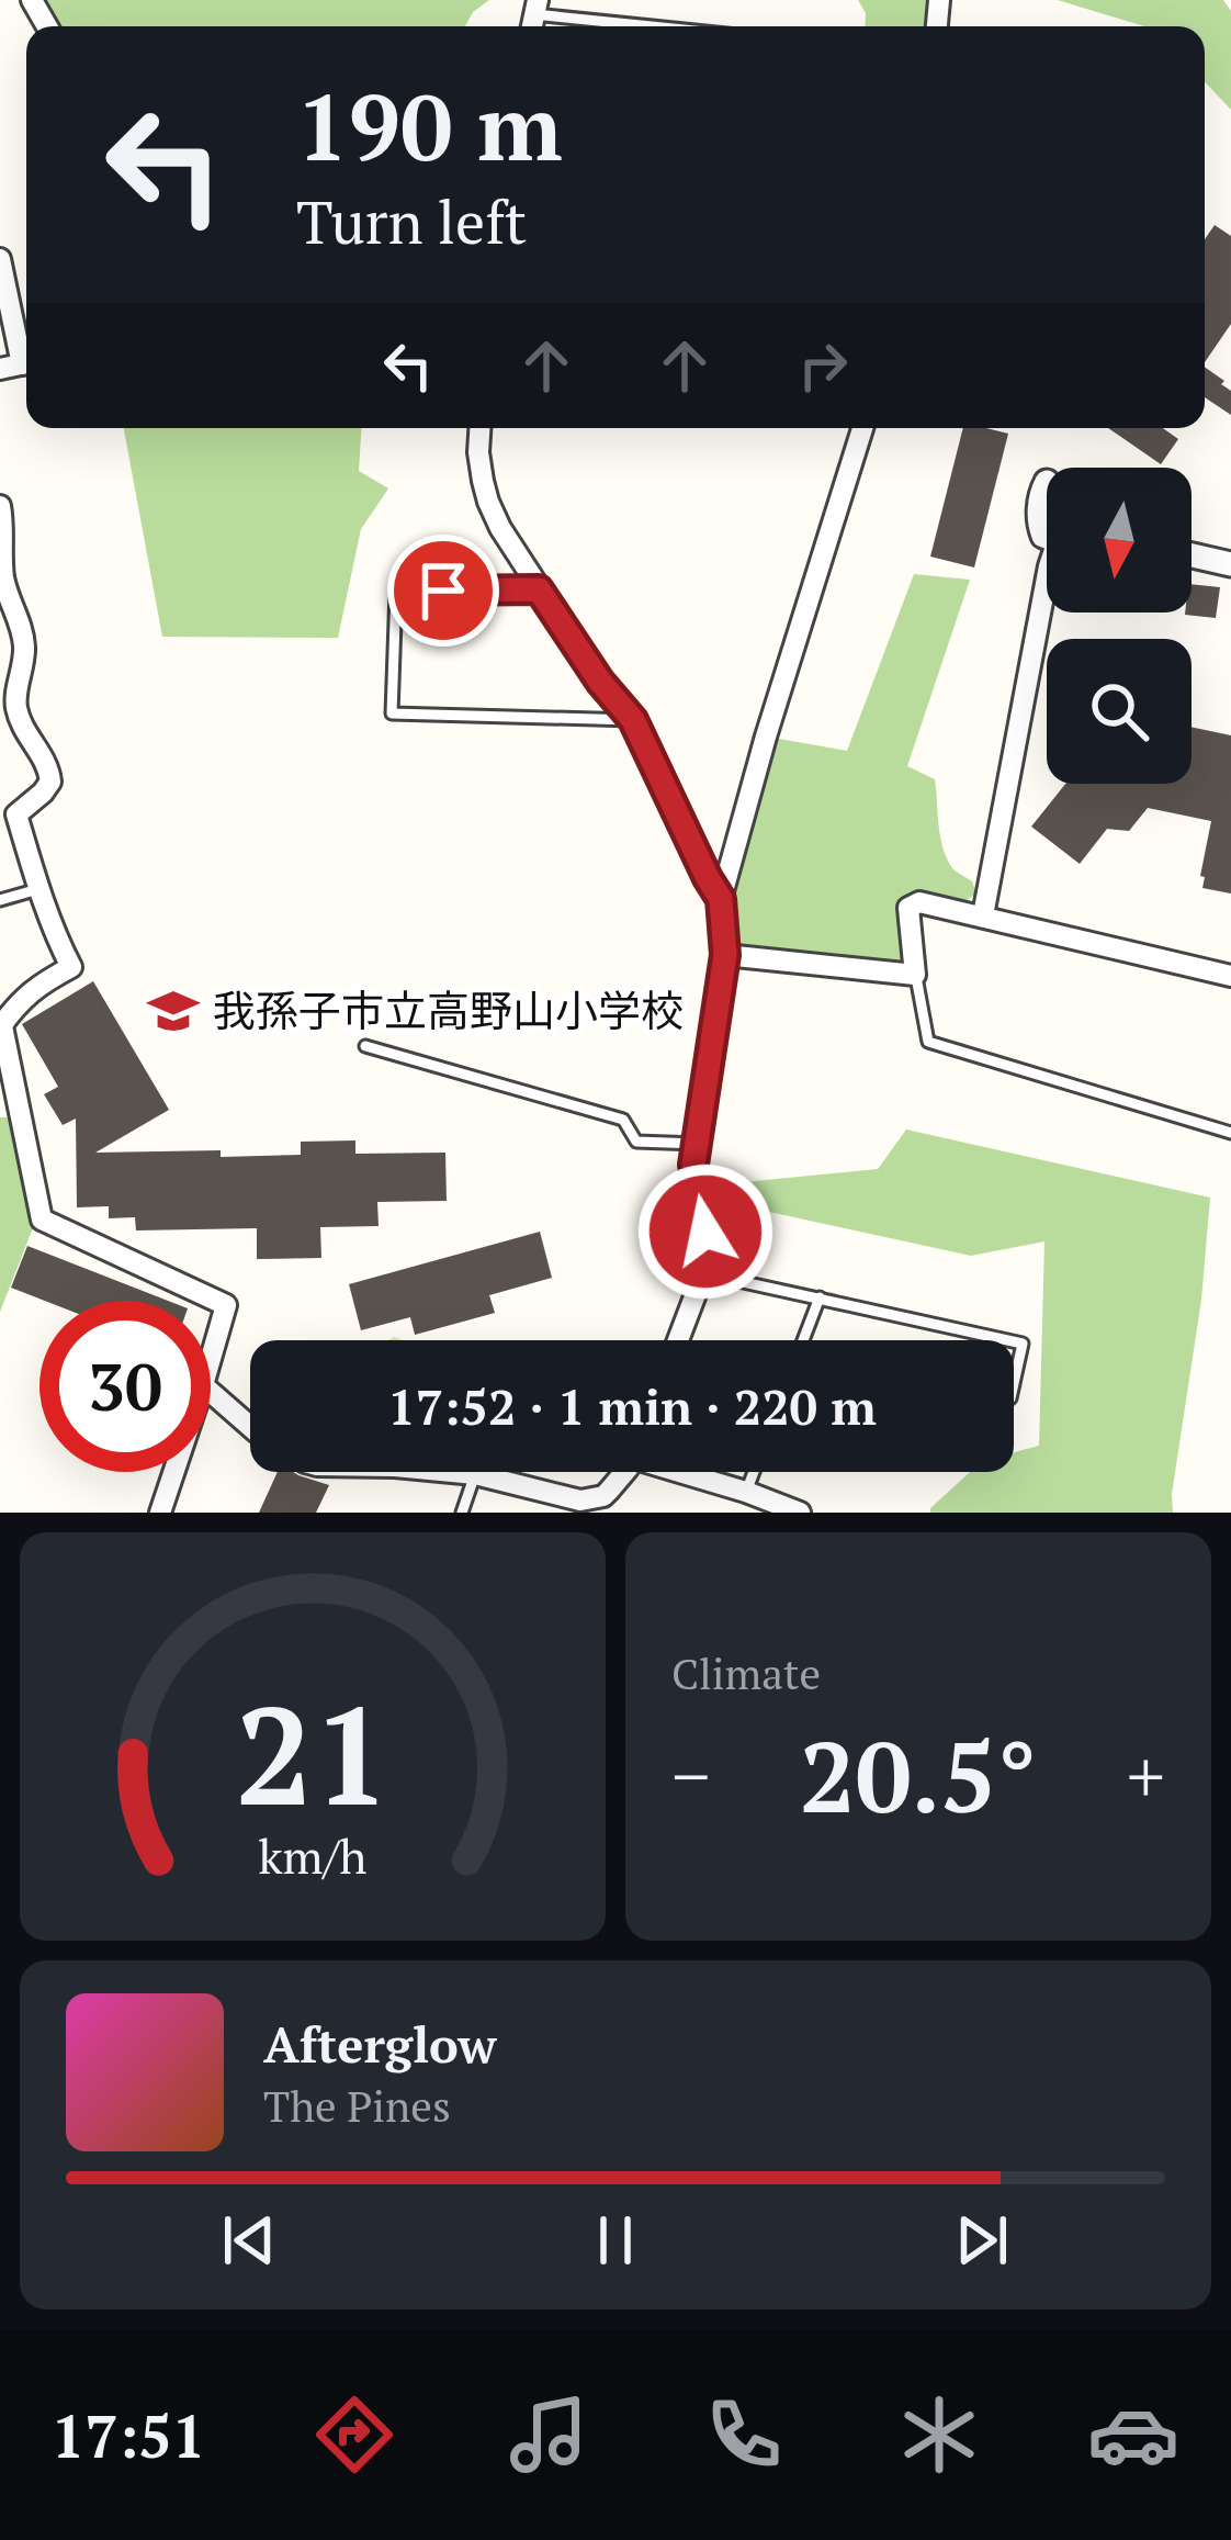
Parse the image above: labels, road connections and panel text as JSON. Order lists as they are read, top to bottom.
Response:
{
  "places": {
    "school or university": ["我孫子市立高野山小学校"]
  },
  "north": "bottom",
  "page": {
    "turn": ["190 m", "Turn left"],
    "limit": "30",
    "trip": "17:52 · 1 min · 220 m",
    "tile": "Climate",
    "heat": ["−", "20.5°", "+"],
    "song": ["Afterglow", "The Pines"],
    "tabs": "17:51",
    "gauge": ["21", "km/h"]
  }
}
